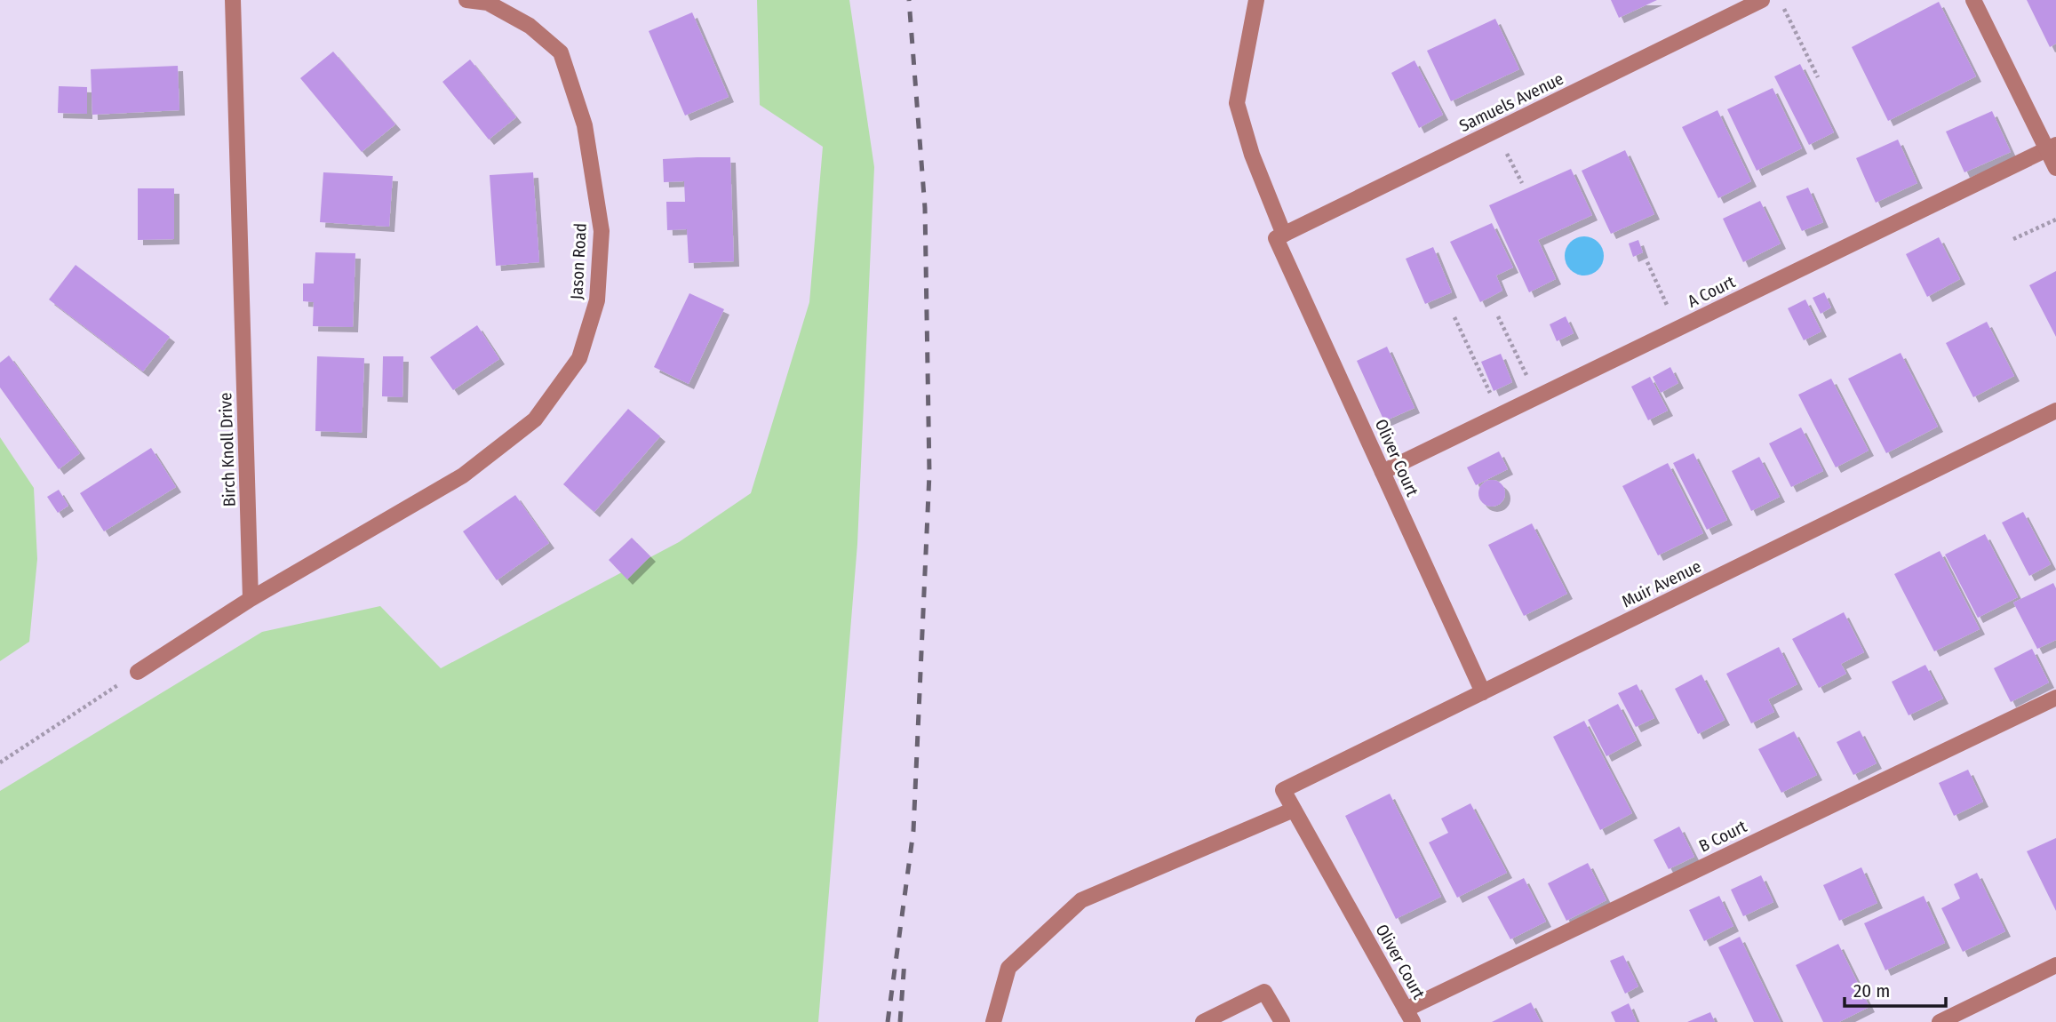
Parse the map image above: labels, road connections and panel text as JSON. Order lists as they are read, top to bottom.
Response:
{
  "streets": {
    "street": [
      "Samuels Avenue",
      "Jason Road",
      "A Court",
      "Birch Knoll Drive",
      "Oliver Court",
      "Muir Avenue",
      "B Court"
    ]
  },
  "crossings": [
    ["Samuels Avenue", "Oliver Court"],
    ["Jason Road", "Birch Knoll Drive"],
    ["A Court", "Oliver Court"],
    ["Oliver Court", "Muir Avenue"],
    ["Oliver Court", "B Court"]
  ],
  "scale_bar": "20 m"
}
